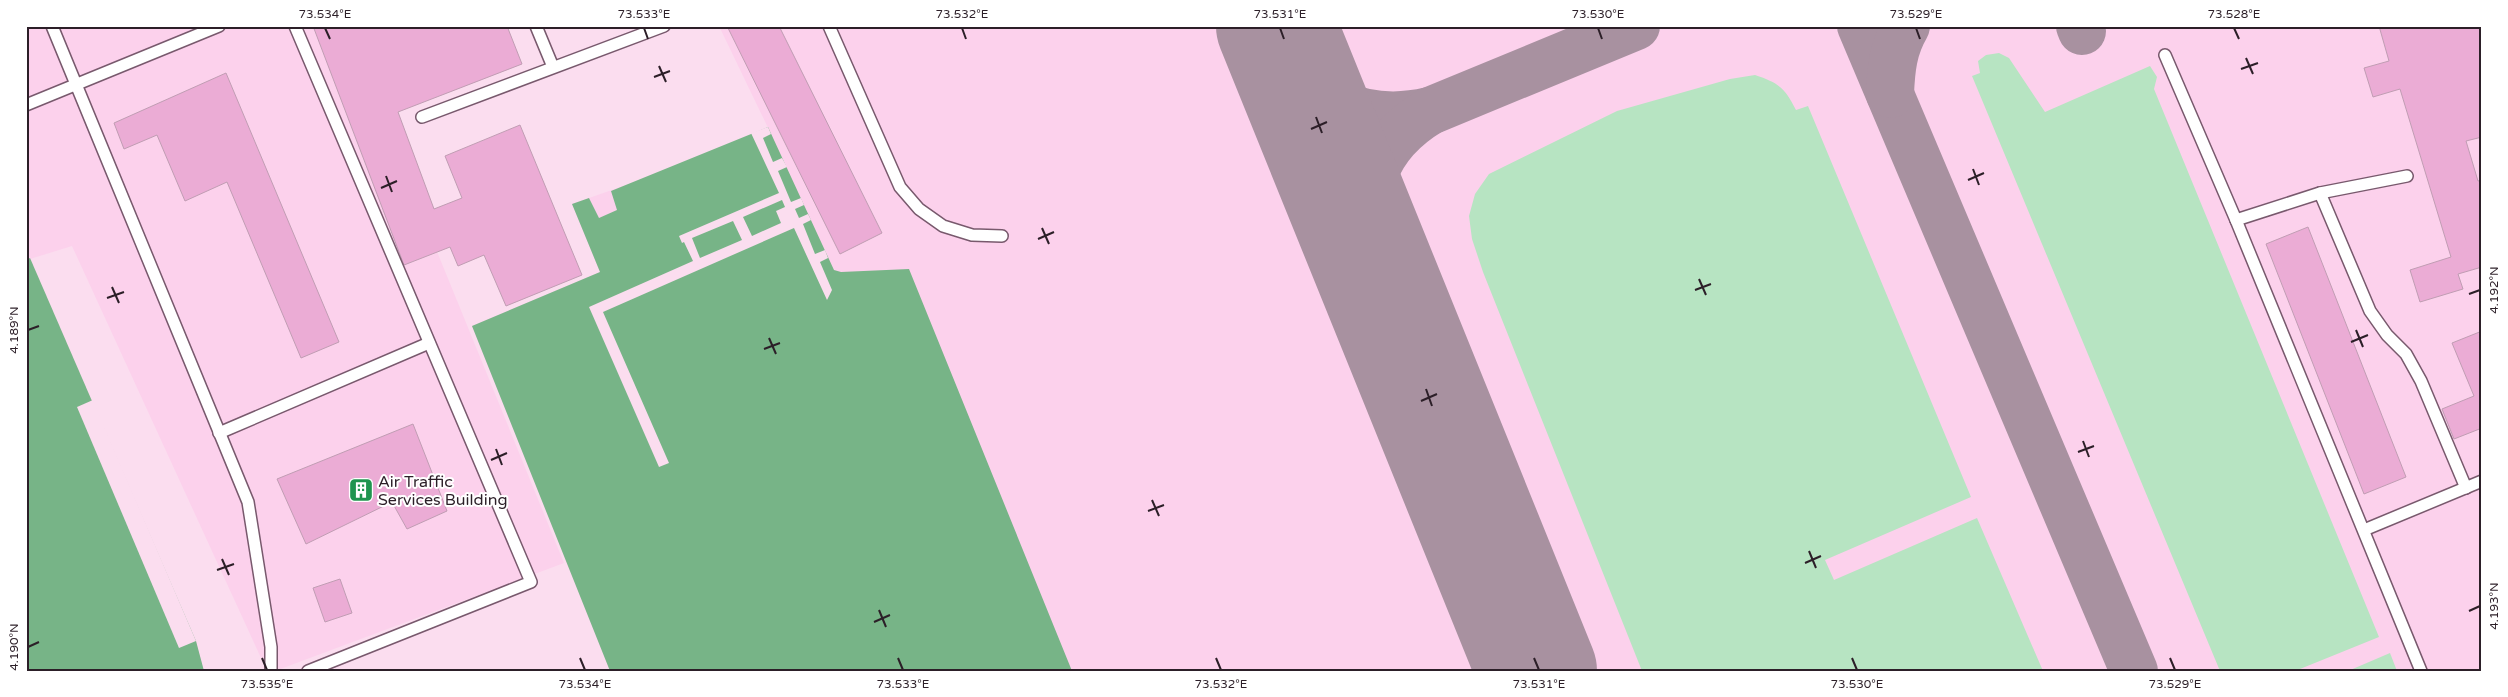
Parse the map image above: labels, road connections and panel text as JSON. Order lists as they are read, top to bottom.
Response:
{
  "places": {
    "building": ["Air Traffic Services Building"]
  },
  "coordinates": [
    "73.534°E",
    "73.533°E",
    "73.532°E",
    "73.531°E",
    "73.530°E",
    "73.529°E",
    "73.528°E",
    "4.192°N",
    "4.189°N",
    "4.193°N",
    "4.190°N",
    "73.535°E"
  ]
}
